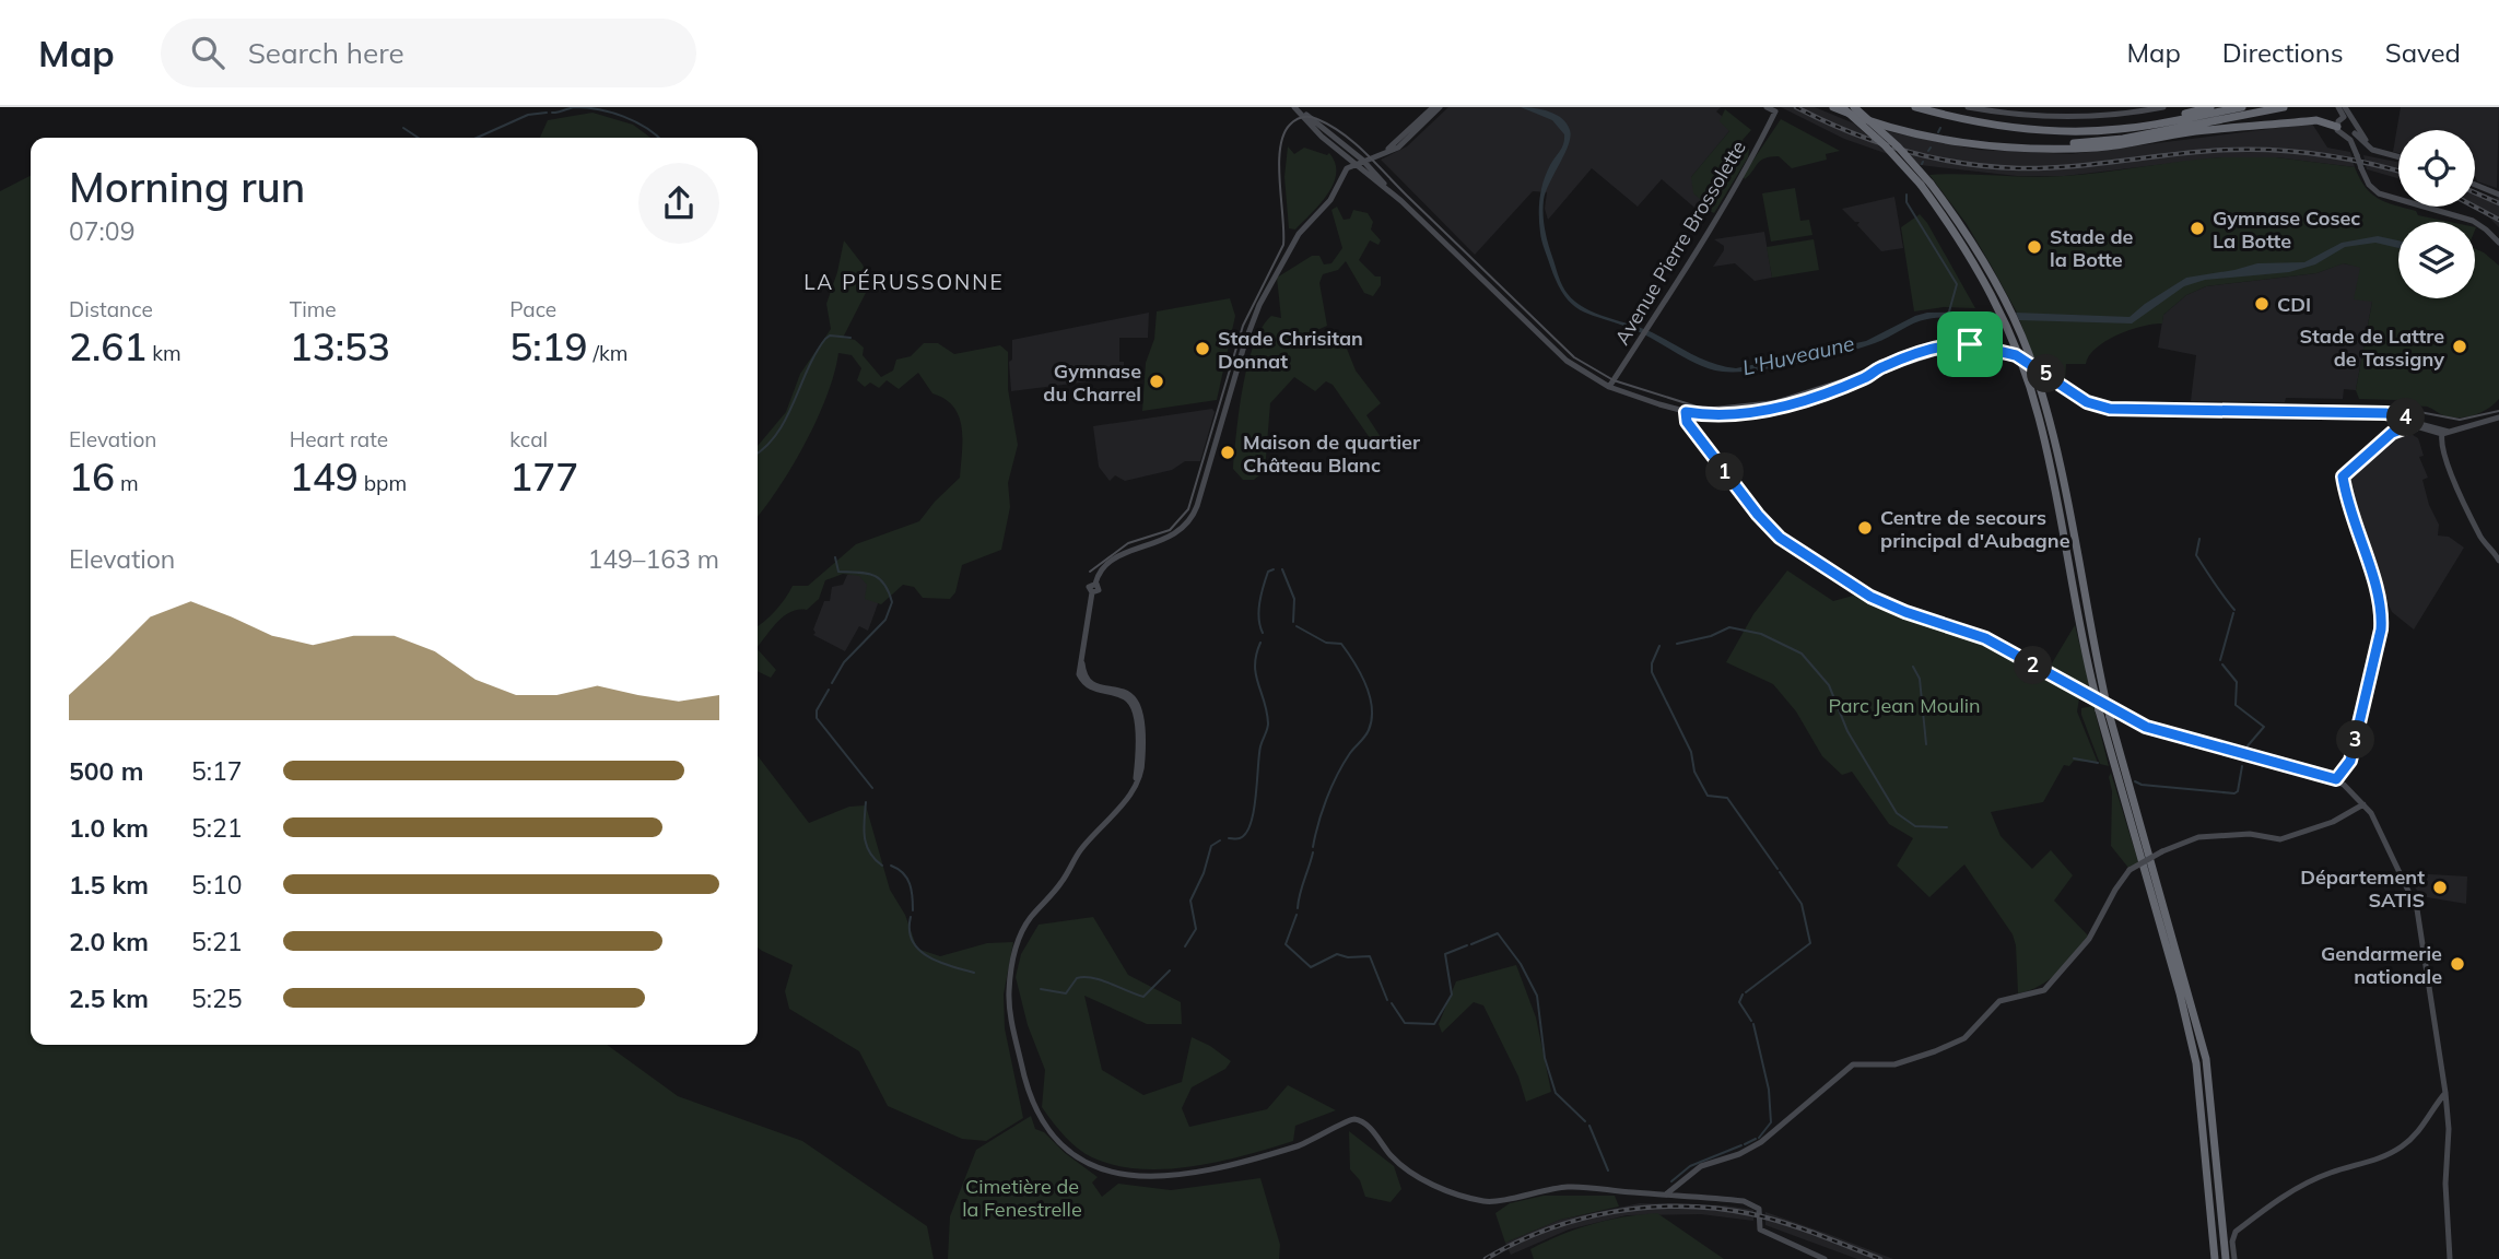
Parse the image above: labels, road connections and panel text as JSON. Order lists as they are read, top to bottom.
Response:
{
  "streets": {
    "street": ["Avenue Pierre Brossolette"]
  },
  "districts": ["LA PÉRUSSONNE"],
  "water": ["L'Huveaune"],
  "parks": ["Parc Jean Moulin", "Cimetière de la Fenestrelle"],
  "places": [
    "Gymnase Cosec La Botte",
    "Stade de la Botte",
    "CDI",
    "Stade de Lattre de Tassigny",
    "Stade Chrisitan Donnat",
    "Gymnase du Charrel",
    "Maison de quartier Château Blanc",
    "Centre de secours principal d'Aubagne",
    "Département SATIS",
    "Gendarmerie nationale"
  ],
  "page": {
    "header": "Map",
    "search": "Search here",
    "nav": ["Map", "Directions", "Saved"],
    "heading": ["Morning run", "07:09"],
    "stats": [
      ["Distance", "2.61 km"],
      ["Time", "13:53"],
      ["Pace", "5:19 /km"],
      ["Elevation", "16 m"],
      ["Heart rate", "149 bpm"],
      ["kcal", "177"]
    ],
    "pins": [
      "5",
      "4",
      "1",
      "2",
      "3"
    ],
    "chart": ["Elevation", "149–163 m"],
    "list": [
      {
        "name": "500 m",
        "note": "5:17"
      },
      {
        "name": "1.0 km",
        "note": "5:21"
      },
      {
        "name": "1.5 km",
        "note": "5:10"
      },
      {
        "name": "2.0 km",
        "note": "5:21"
      },
      {
        "name": "2.5 km",
        "note": "5:25"
      }
    ]
  }
}
